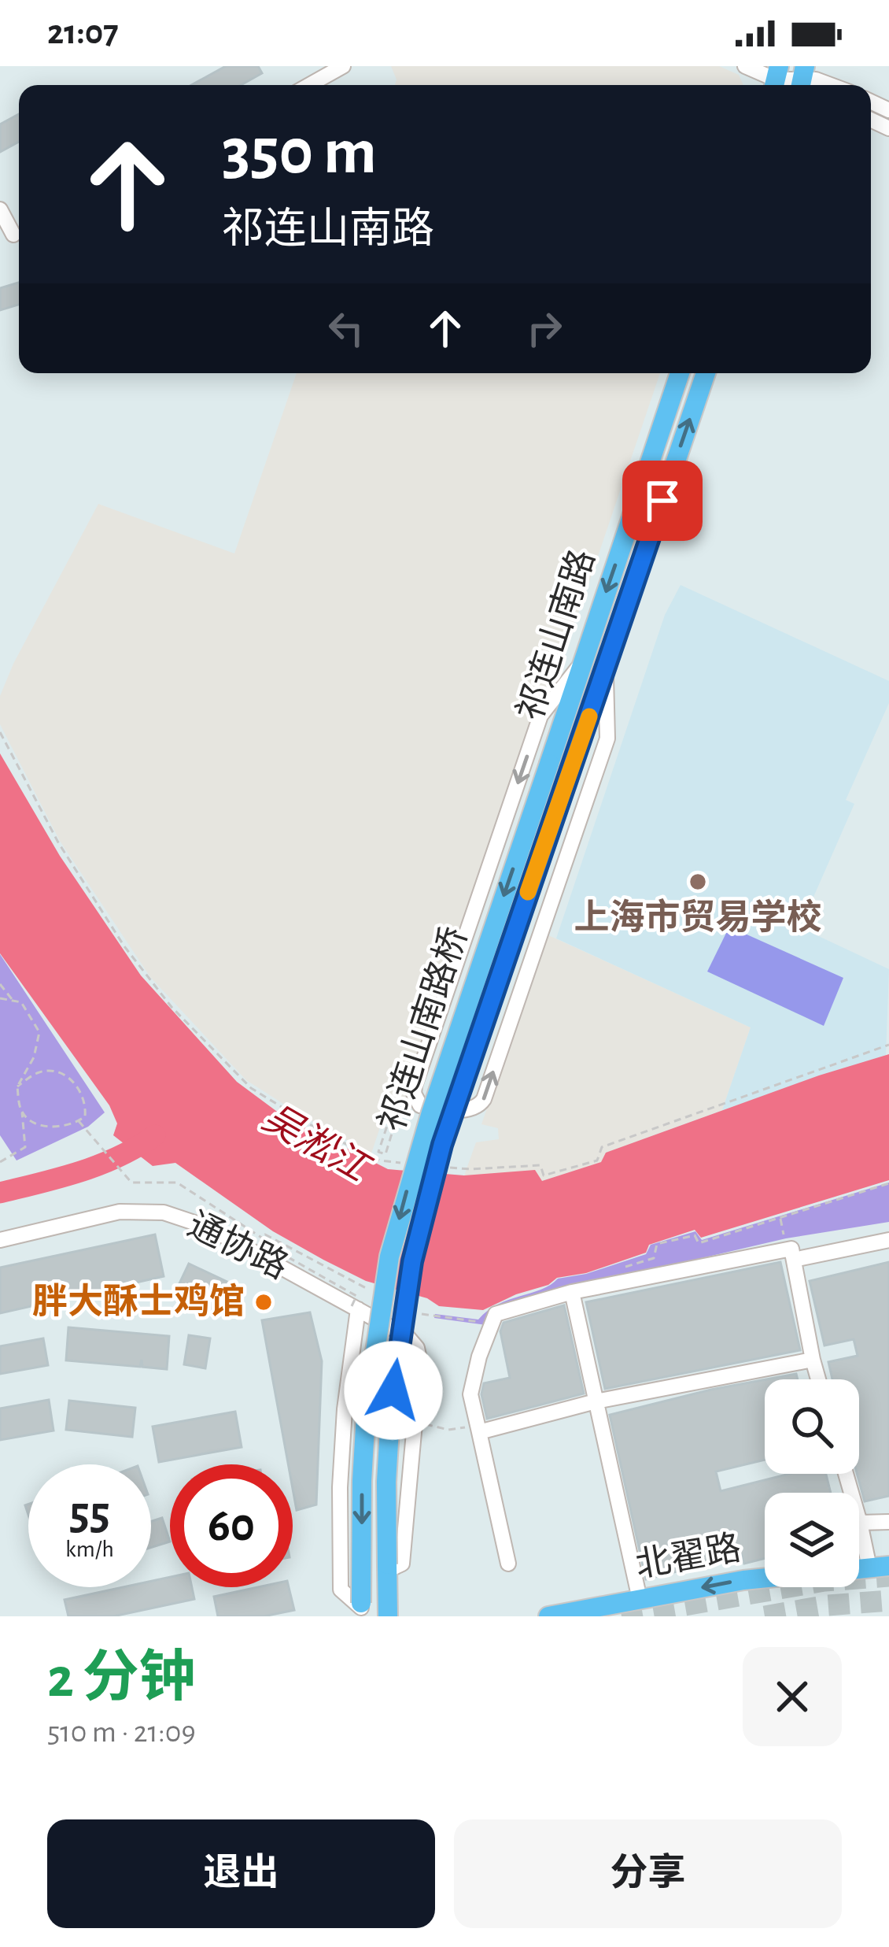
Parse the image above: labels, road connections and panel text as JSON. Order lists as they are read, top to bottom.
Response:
{
  "streets": {
    "main road": ["祁连山南路", "祁连山南路桥", "北翟路"],
    "street": ["通协路"]
  },
  "crossings": [
    ["祁连山南路", "祁连山南路桥"],
    ["祁连山南路桥", "通协路"]
  ],
  "one_way": ["北翟路"],
  "water": ["吴淞江"],
  "places": ["上海市贸易学校", "胖大酥士鸡馆"],
  "page": {
    "status": "21:07",
    "turn": ["350 m", "祁连山南路"],
    "speed": "55 km/h",
    "limit": "60",
    "heading": ["2 分钟", "510 m · 21:09"],
    "buttons": ["退出", "分享"]
  }
}
